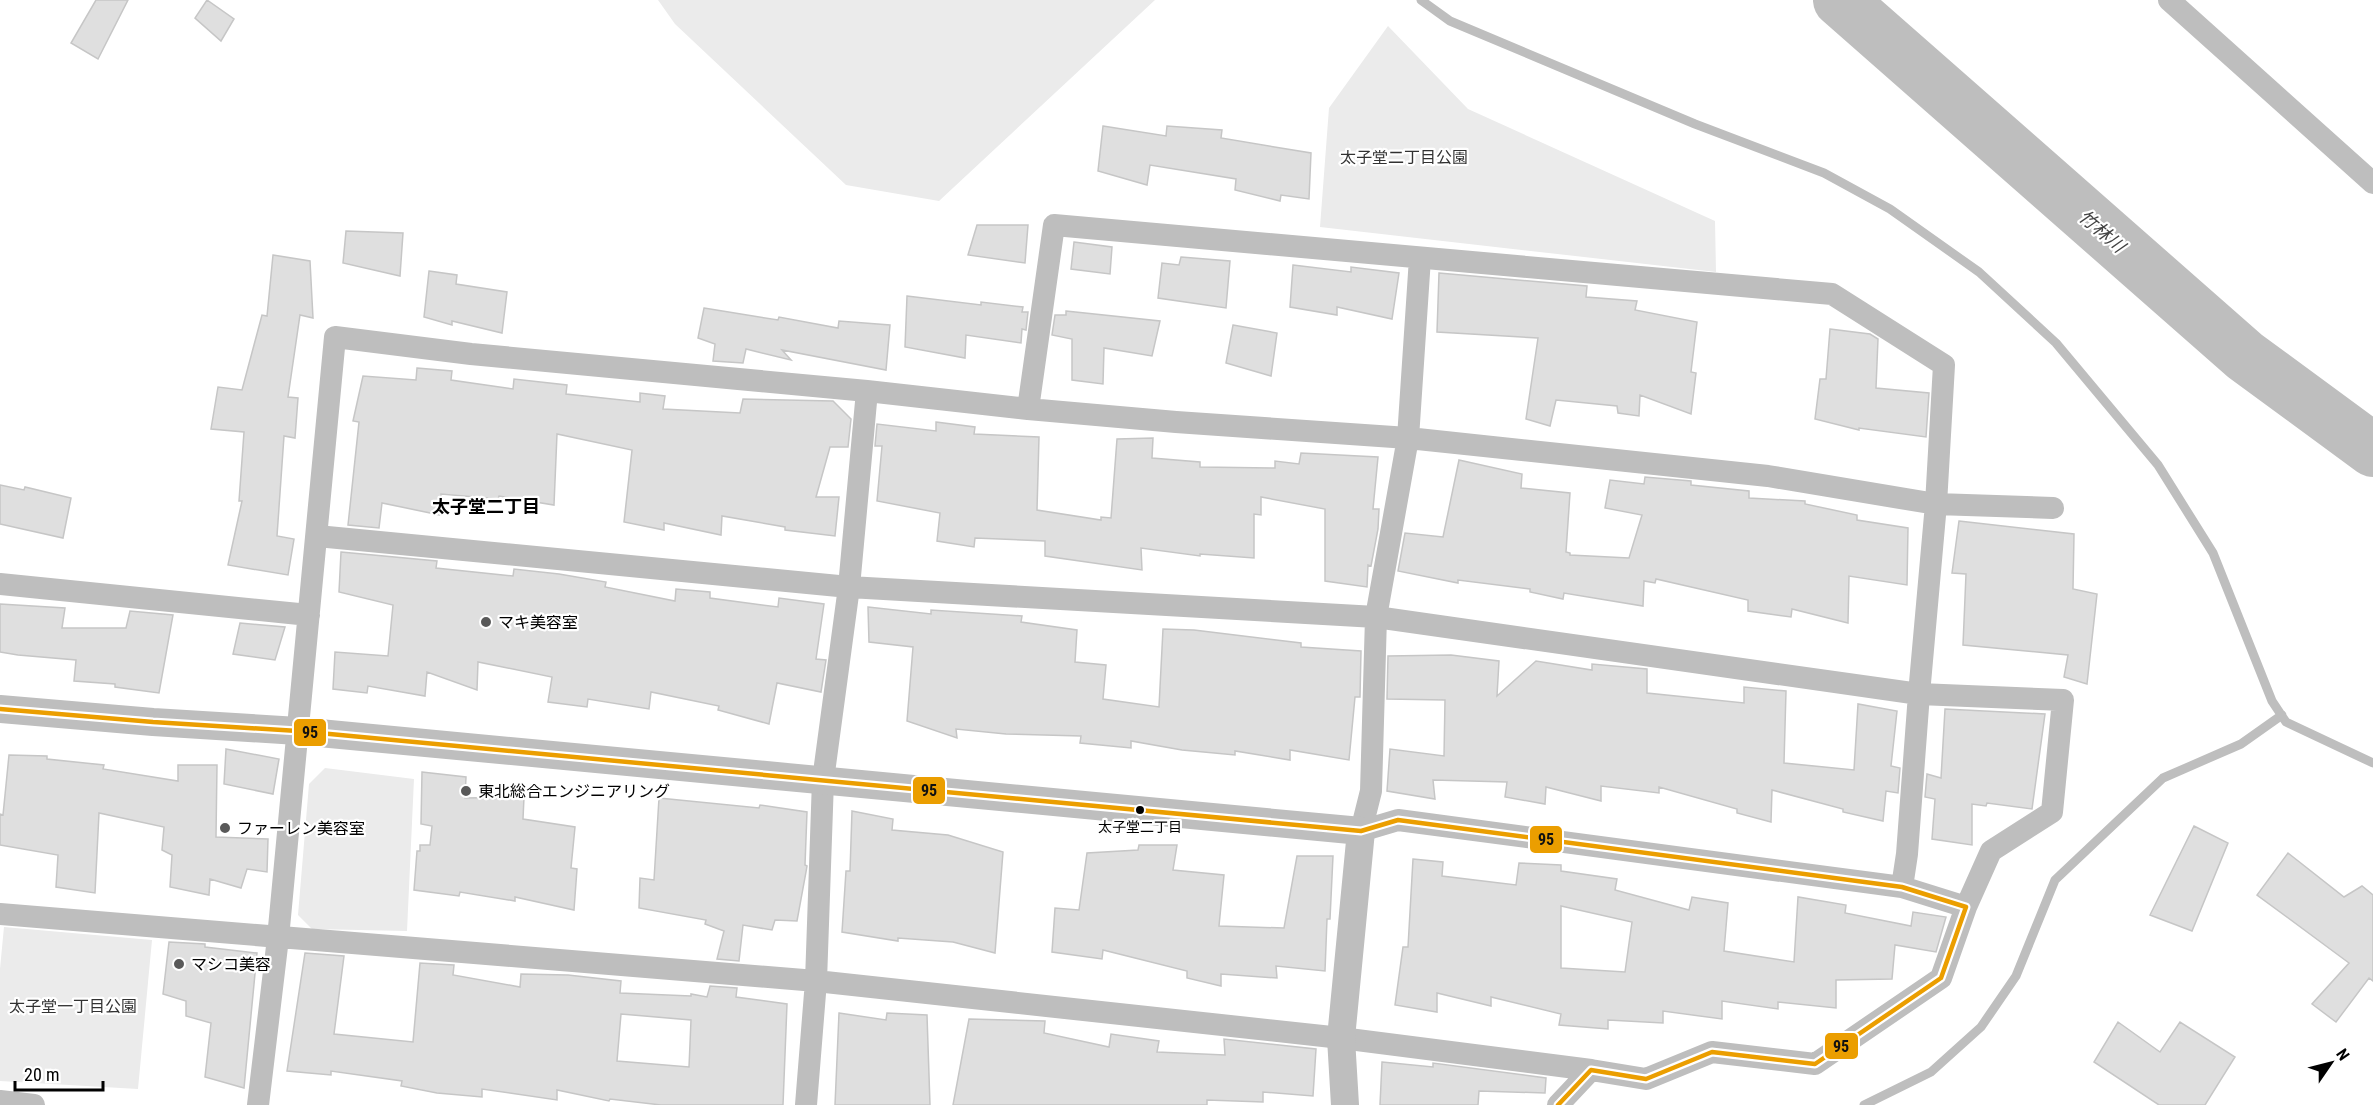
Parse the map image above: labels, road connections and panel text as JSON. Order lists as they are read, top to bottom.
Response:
{
  "districts": ["太子堂二丁目"],
  "water": ["竹林川"],
  "parks": ["太子堂二丁目公園", "太子堂一丁目公園"],
  "places": [
    "マキ美容室",
    "東北総合エンジニアリング",
    "太子堂二丁目",
    "ファーレン美容室",
    "マシコ美容"
  ],
  "lines": ["transit line 95"],
  "scale_bar": "20 m",
  "north": "top right"
}
